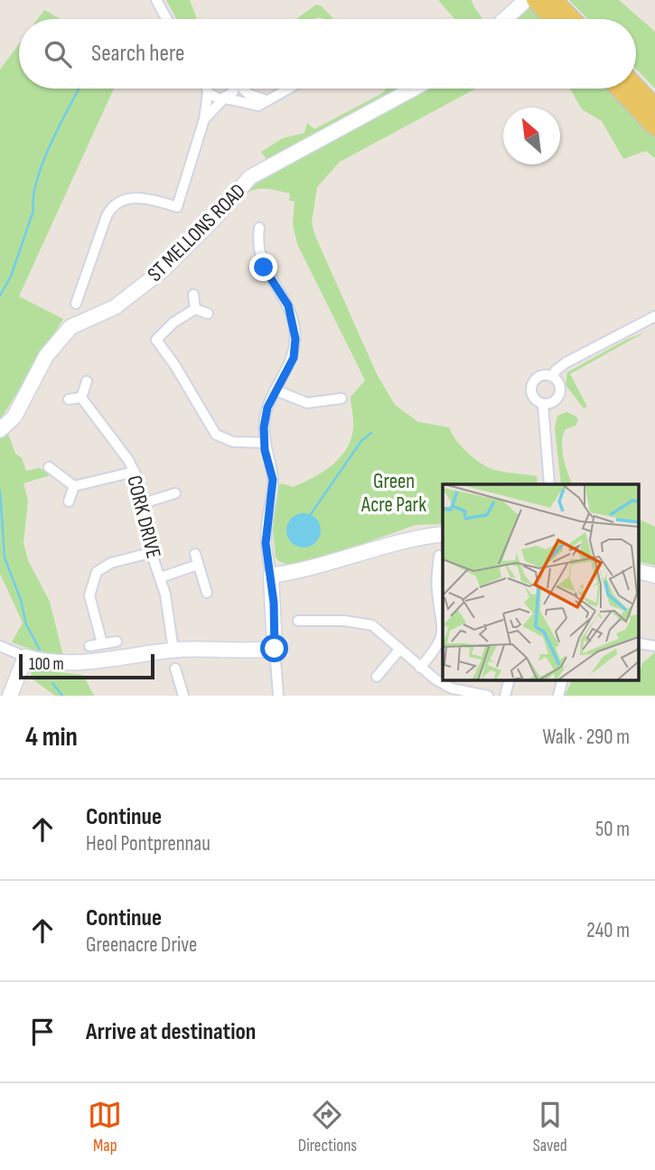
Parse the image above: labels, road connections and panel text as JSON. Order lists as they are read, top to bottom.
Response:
{
  "streets": {
    "main road": ["ST MELLONS ROAD"],
    "street": ["CORK DRIVE"]
  },
  "parks": ["Green Acre Park"],
  "scale_bar": "100 m",
  "north": "top left",
  "page": {
    "search": "Search here",
    "scale": "100 m",
    "heading": ["4 min", "Walk · 290 m"],
    "list": [
      ["Continue", "Heol Pontprennau", "50 m"],
      ["Continue", "Greenacre Drive", "240 m"],
      "Arrive at destination"
    ],
    "nav": ["Map", "Directions", "Saved"]
  }
}
